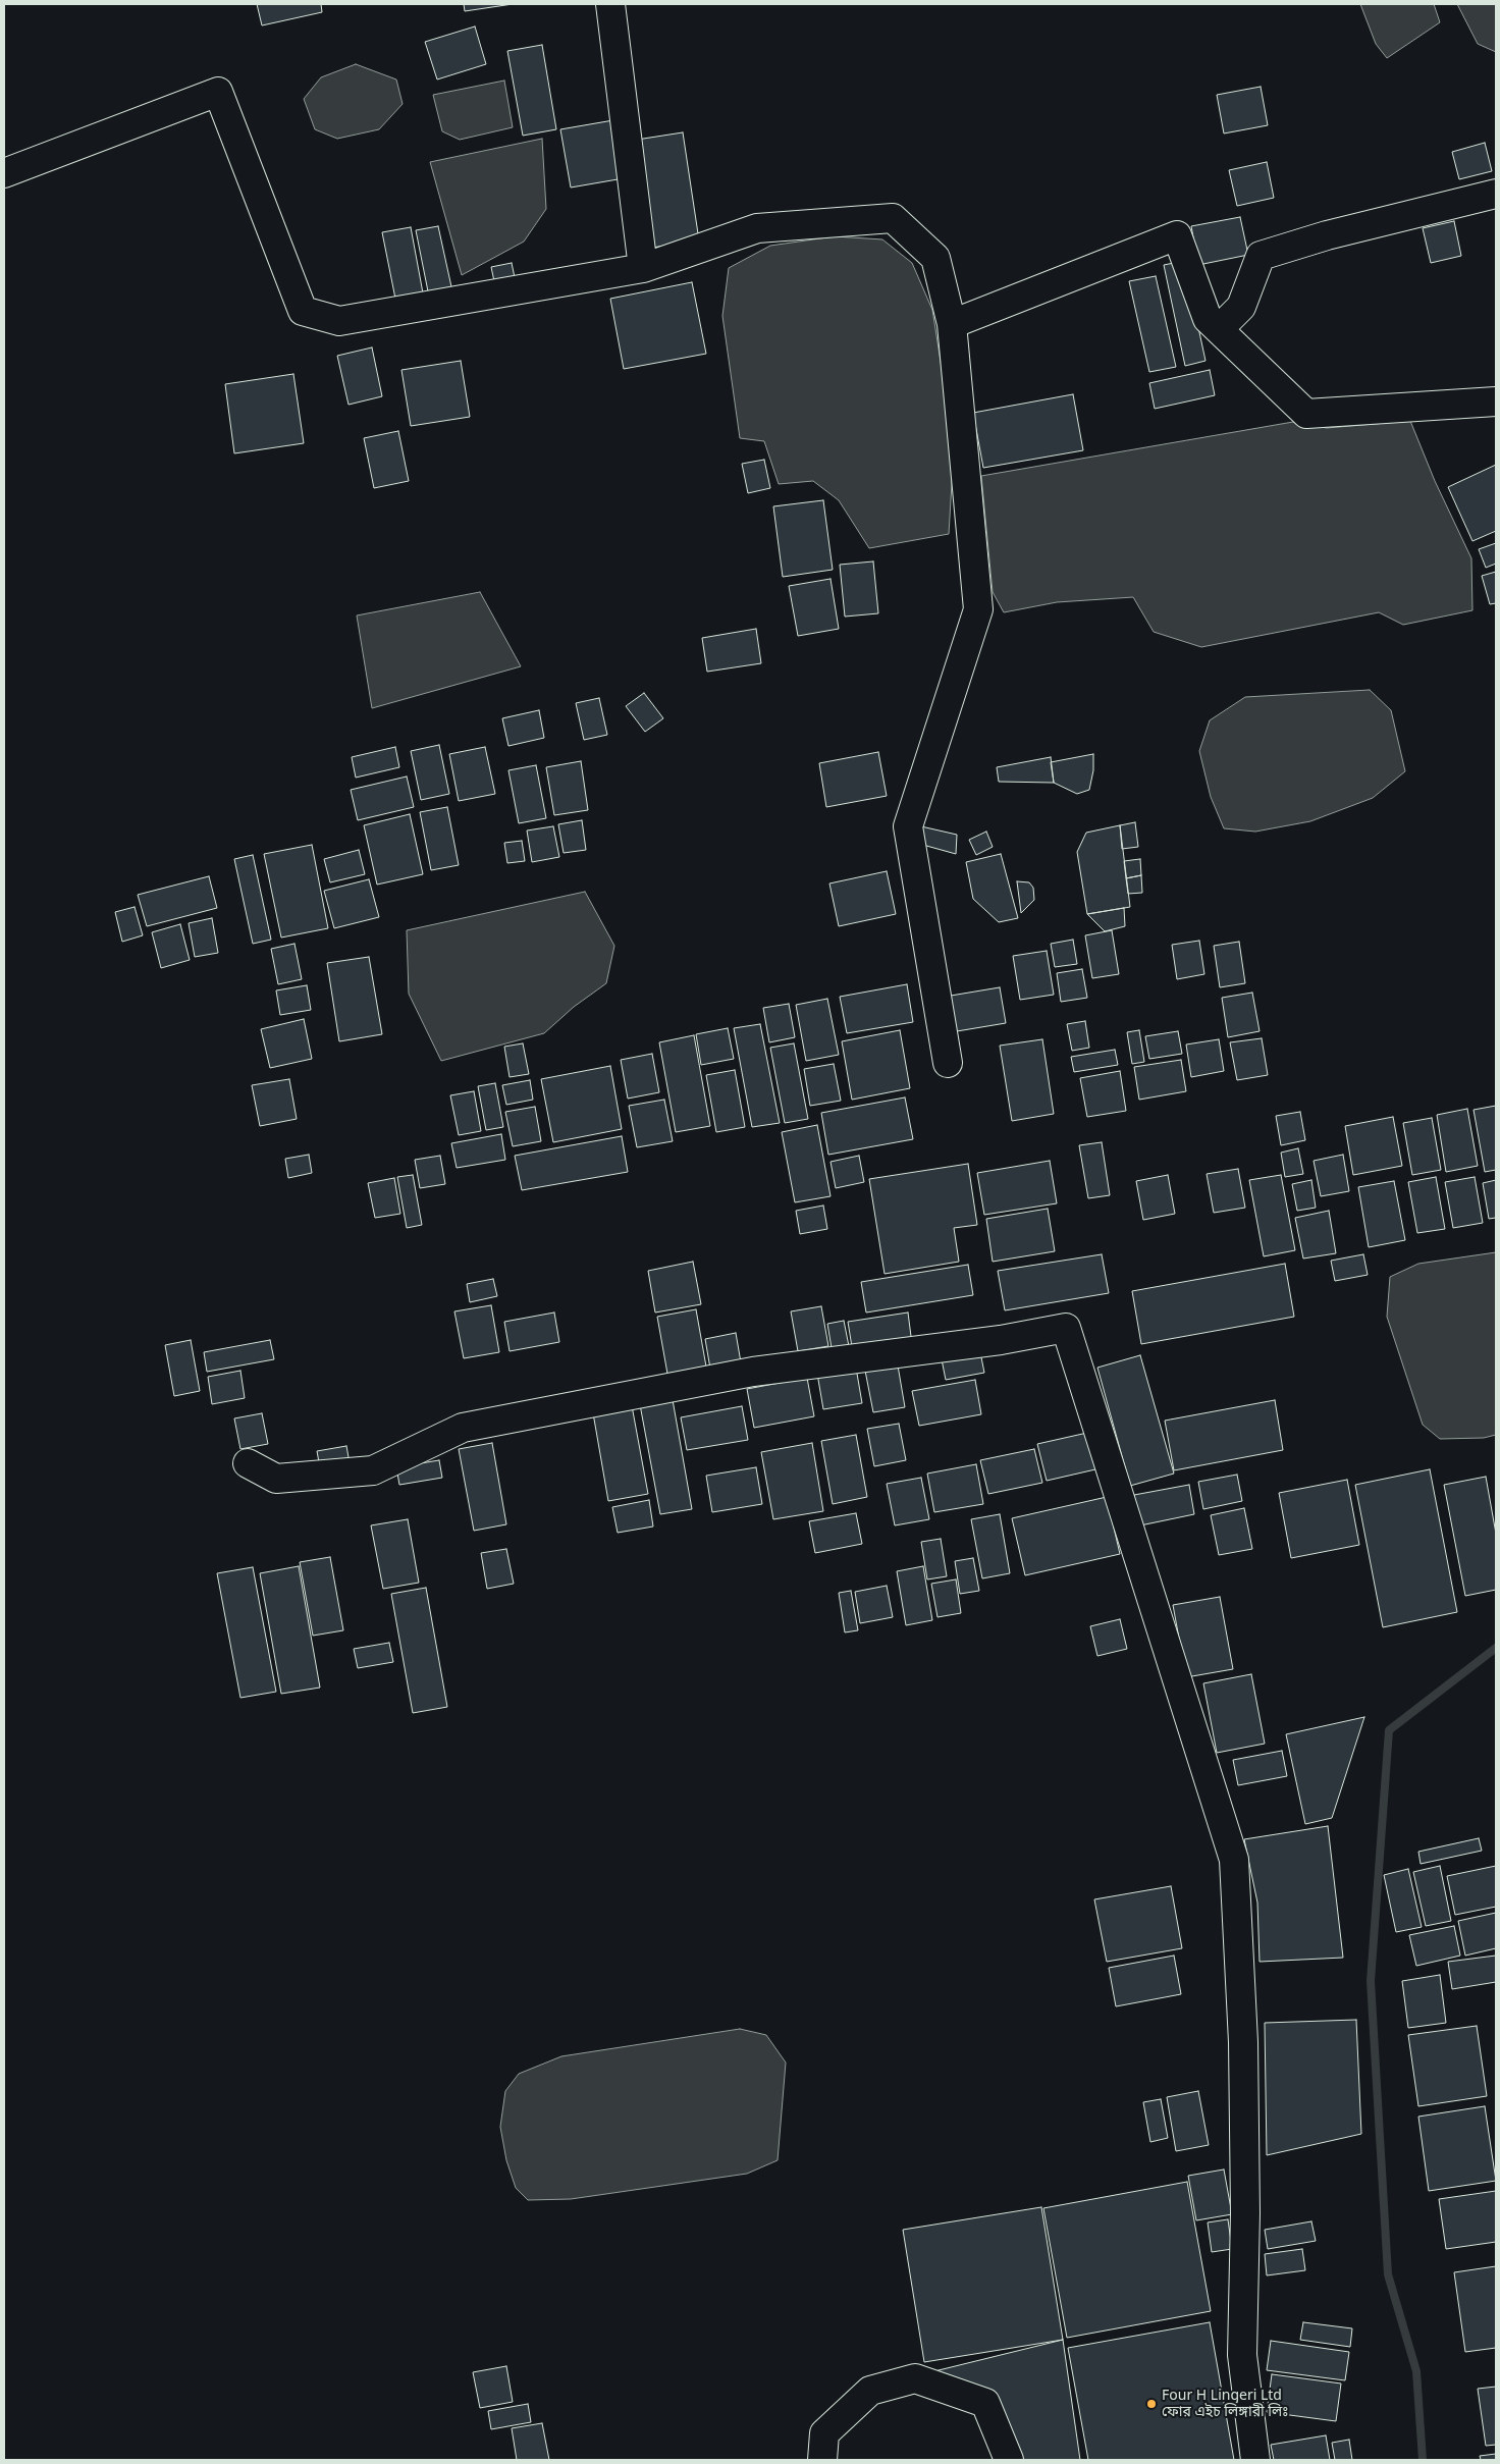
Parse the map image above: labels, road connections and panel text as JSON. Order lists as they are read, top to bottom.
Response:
{
  "places": ["Four H Lingeri Ltd ফোর এইচ লিঙ্গারী লিঃ"]
}
